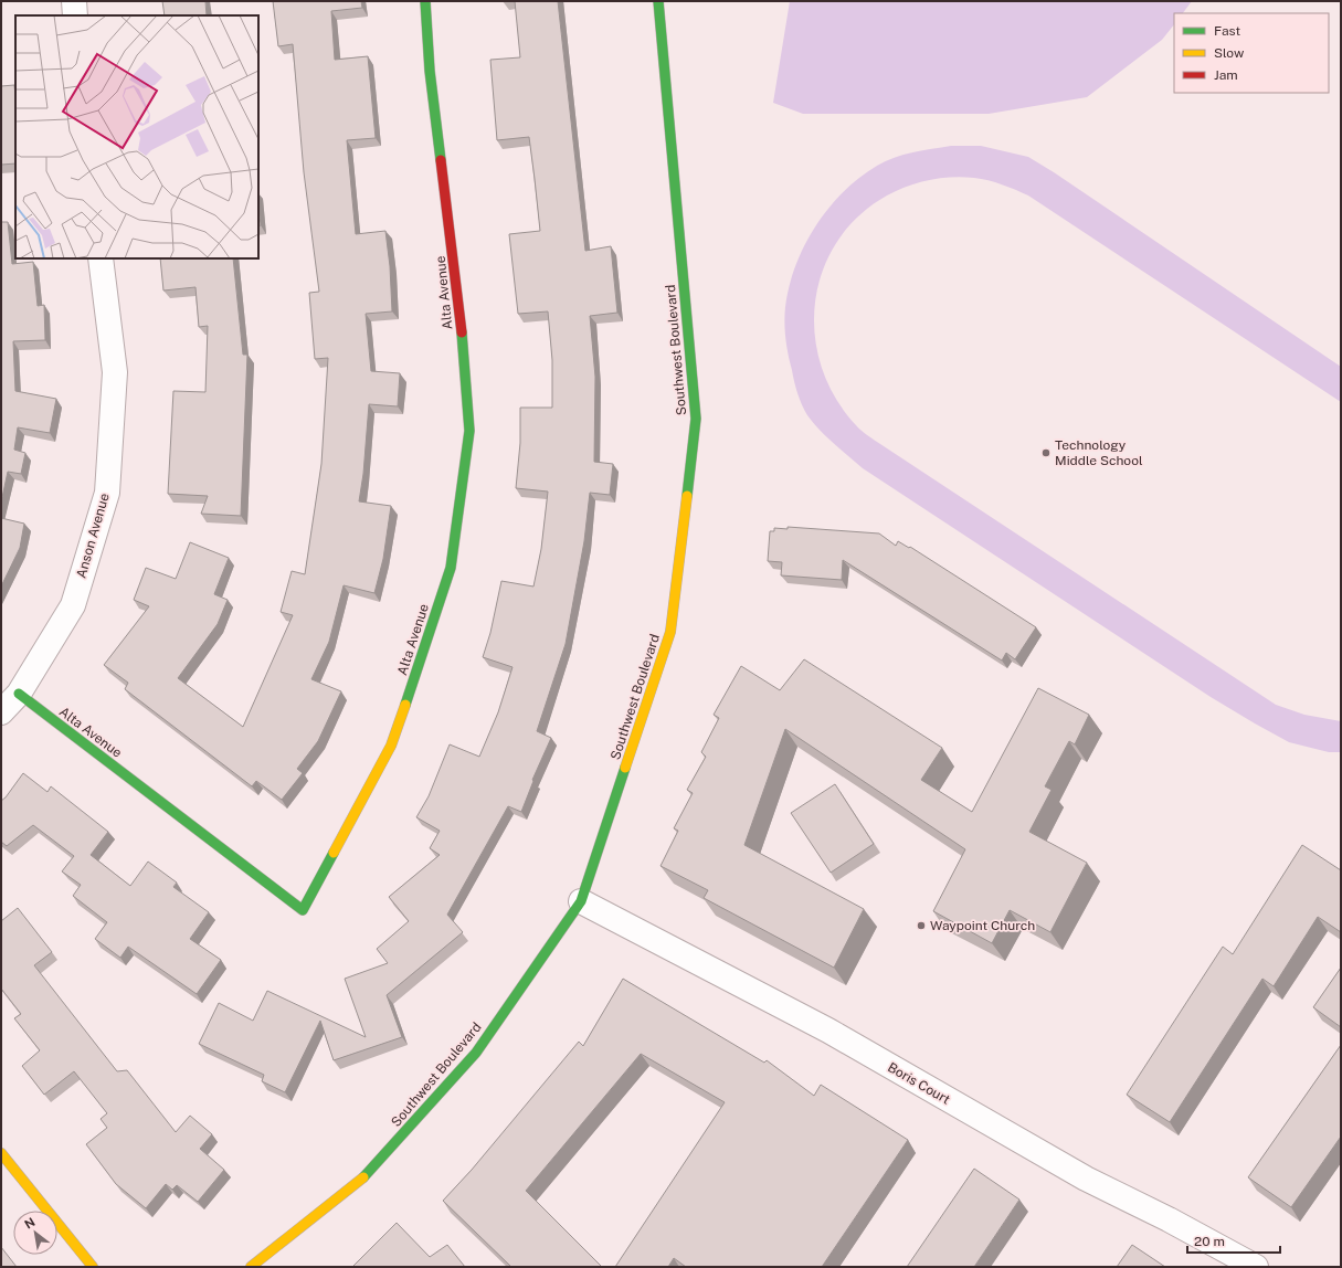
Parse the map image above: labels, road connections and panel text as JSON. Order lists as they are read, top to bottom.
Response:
{
  "streets": {
    "street": [
      "Alta Avenue",
      "Southwest Boulevard",
      "Anson Avenue",
      "Boris Court"
    ]
  },
  "crossings": [
    ["Alta Avenue", "Anson Avenue"],
    ["Southwest Boulevard", "Boris Court"]
  ],
  "places": ["Technology Middle School", "Waypoint Church"],
  "legend": ["Fast", "Slow", "Jam"],
  "scale_bar": "20 m",
  "north": "top left"
}
